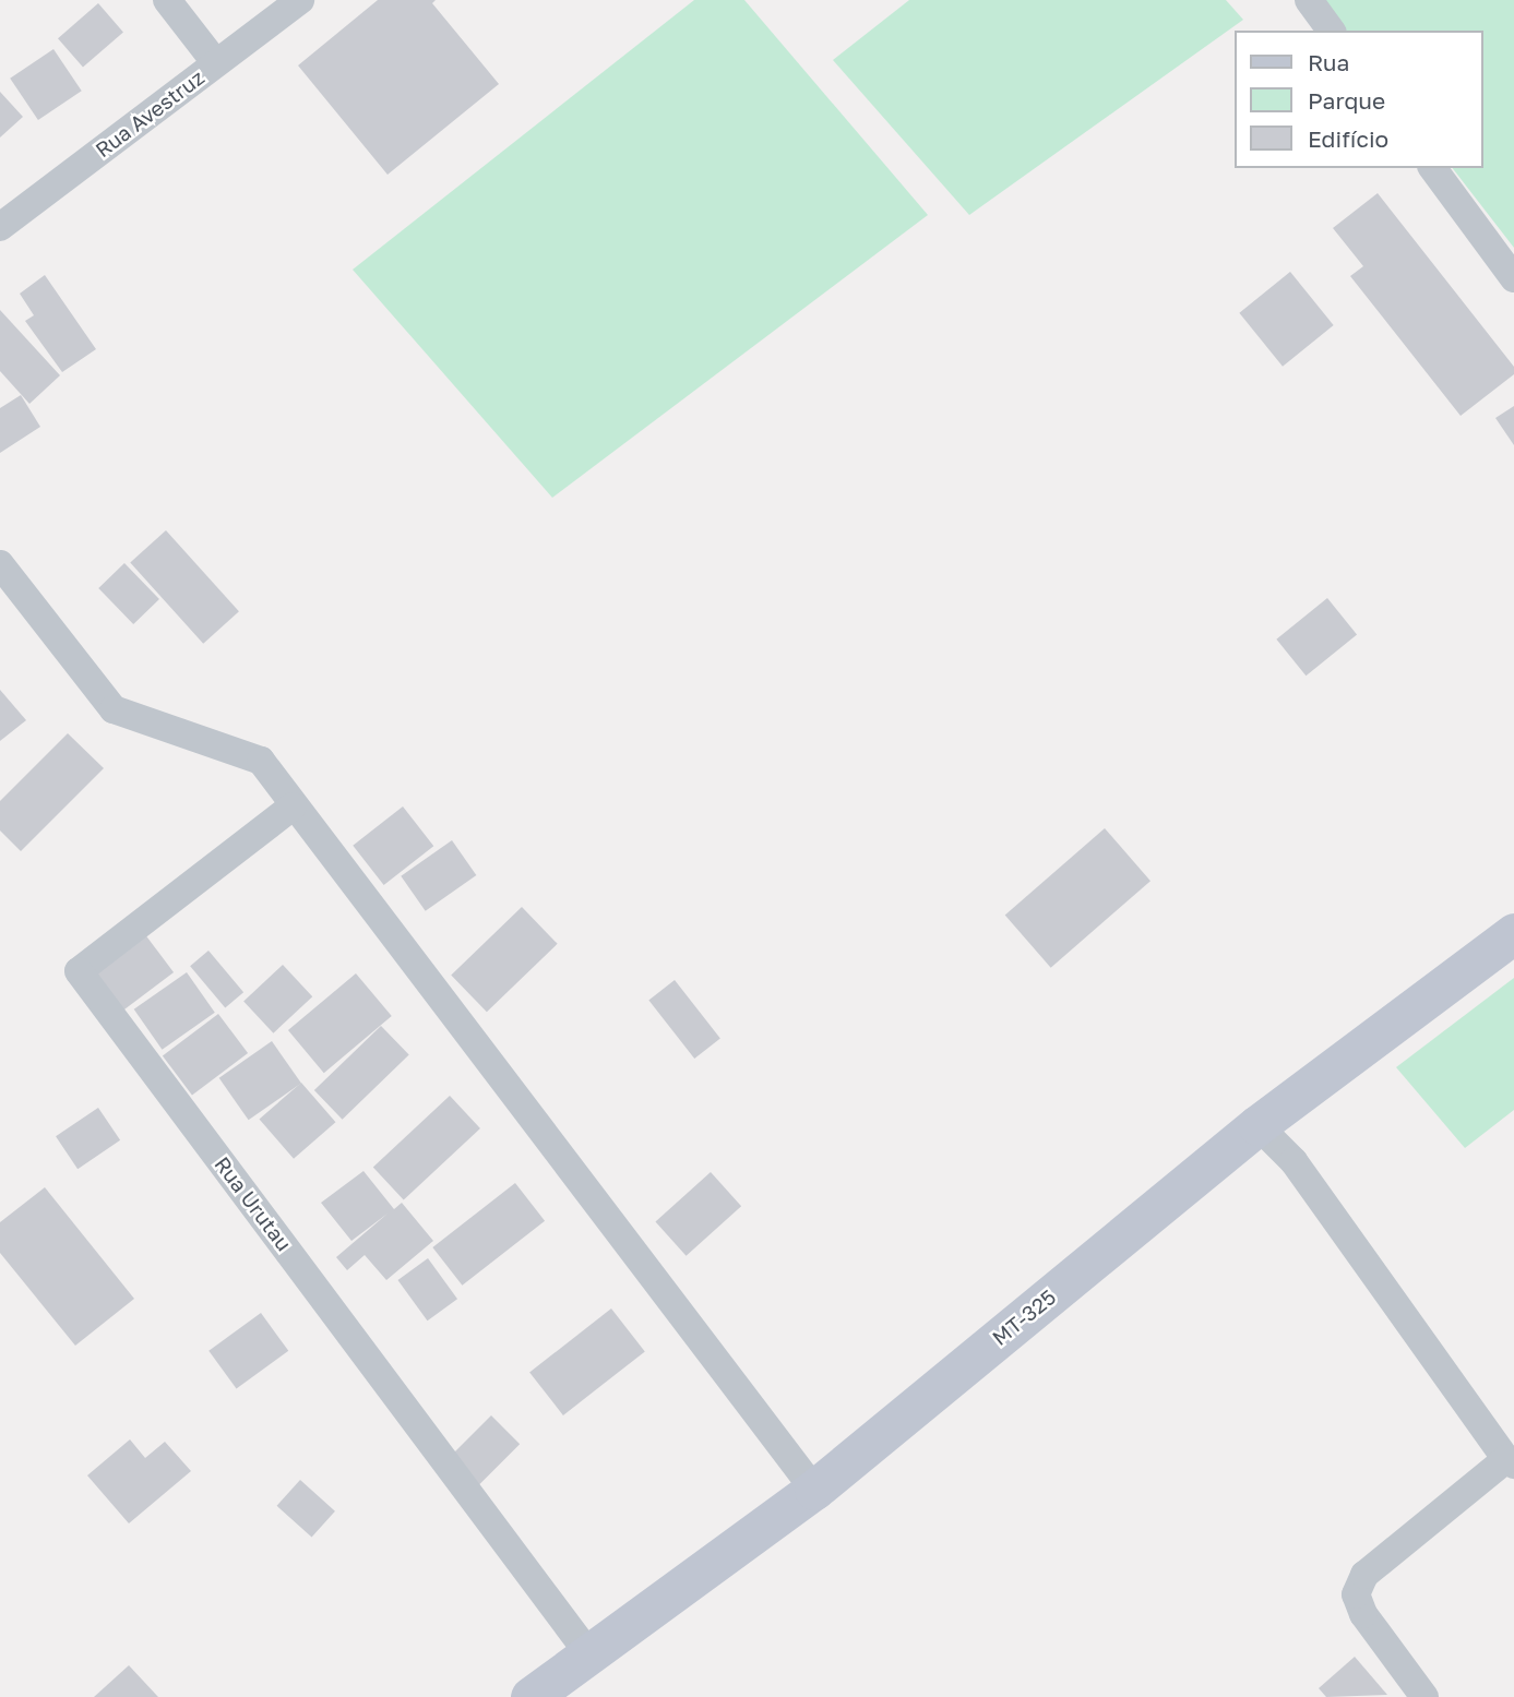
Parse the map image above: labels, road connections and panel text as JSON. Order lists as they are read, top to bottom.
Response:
{
  "streets": {
    "main road": ["MT-325"],
    "street": ["Rua Avestruz", "Rua Urutau"]
  },
  "crossings": [
    ["Rua Urutau", "MT-325"]
  ],
  "legend": ["Rua", "Parque", "Edifício"]
}
